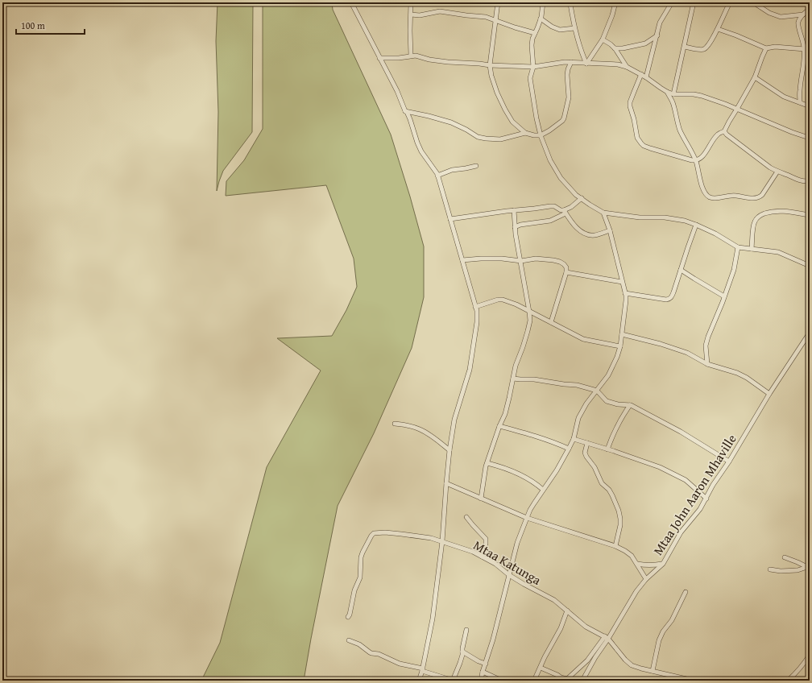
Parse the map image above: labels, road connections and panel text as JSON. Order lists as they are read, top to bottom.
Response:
{
  "streets": {
    "street": ["Mtaa John Aaron Mhaville", "Mtaa Katunga"]
  },
  "crossings": [
    ["Mtaa John Aaron Mhaville", "Mtaa Katunga"]
  ],
  "scale_bar": "100 m"
}
